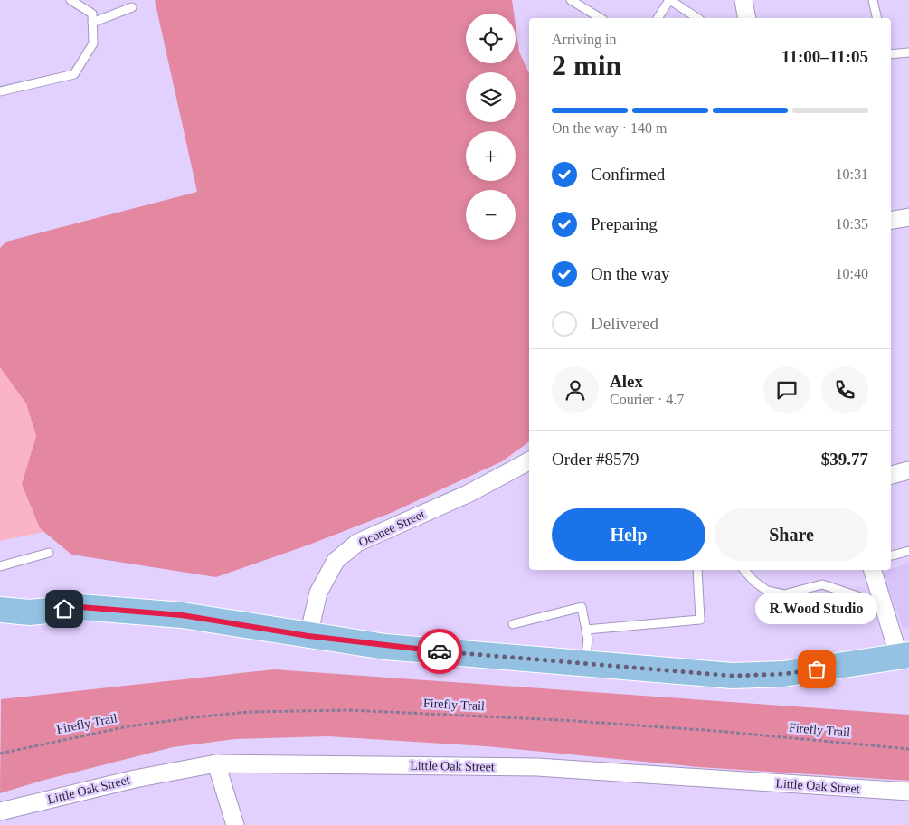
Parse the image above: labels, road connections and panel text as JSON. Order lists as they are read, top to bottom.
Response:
{
  "streets": {
    "street": ["Oconee Street", "Little Oak Street"],
    "path": ["Firefly Trail"]
  },
  "places": ["R.Wood Studio"],
  "page": {
    "map_buttons": ["+", "−"],
    "heading": ["2 min", "Arriving in", "11:00–11:05"],
    "panel": [
      "Alex",
      "Courier · 4.7",
      "Order #8579",
      "$39.77"
    ],
    "bar": "On the way · 140 m",
    "list": [
      ["Confirmed", "10:31"],
      ["Preparing", "10:35"],
      ["On the way", "10:40"],
      "Delivered"
    ],
    "buttons": ["Help", "Share"],
    "bubble": "R.Wood Studio"
  }
}
